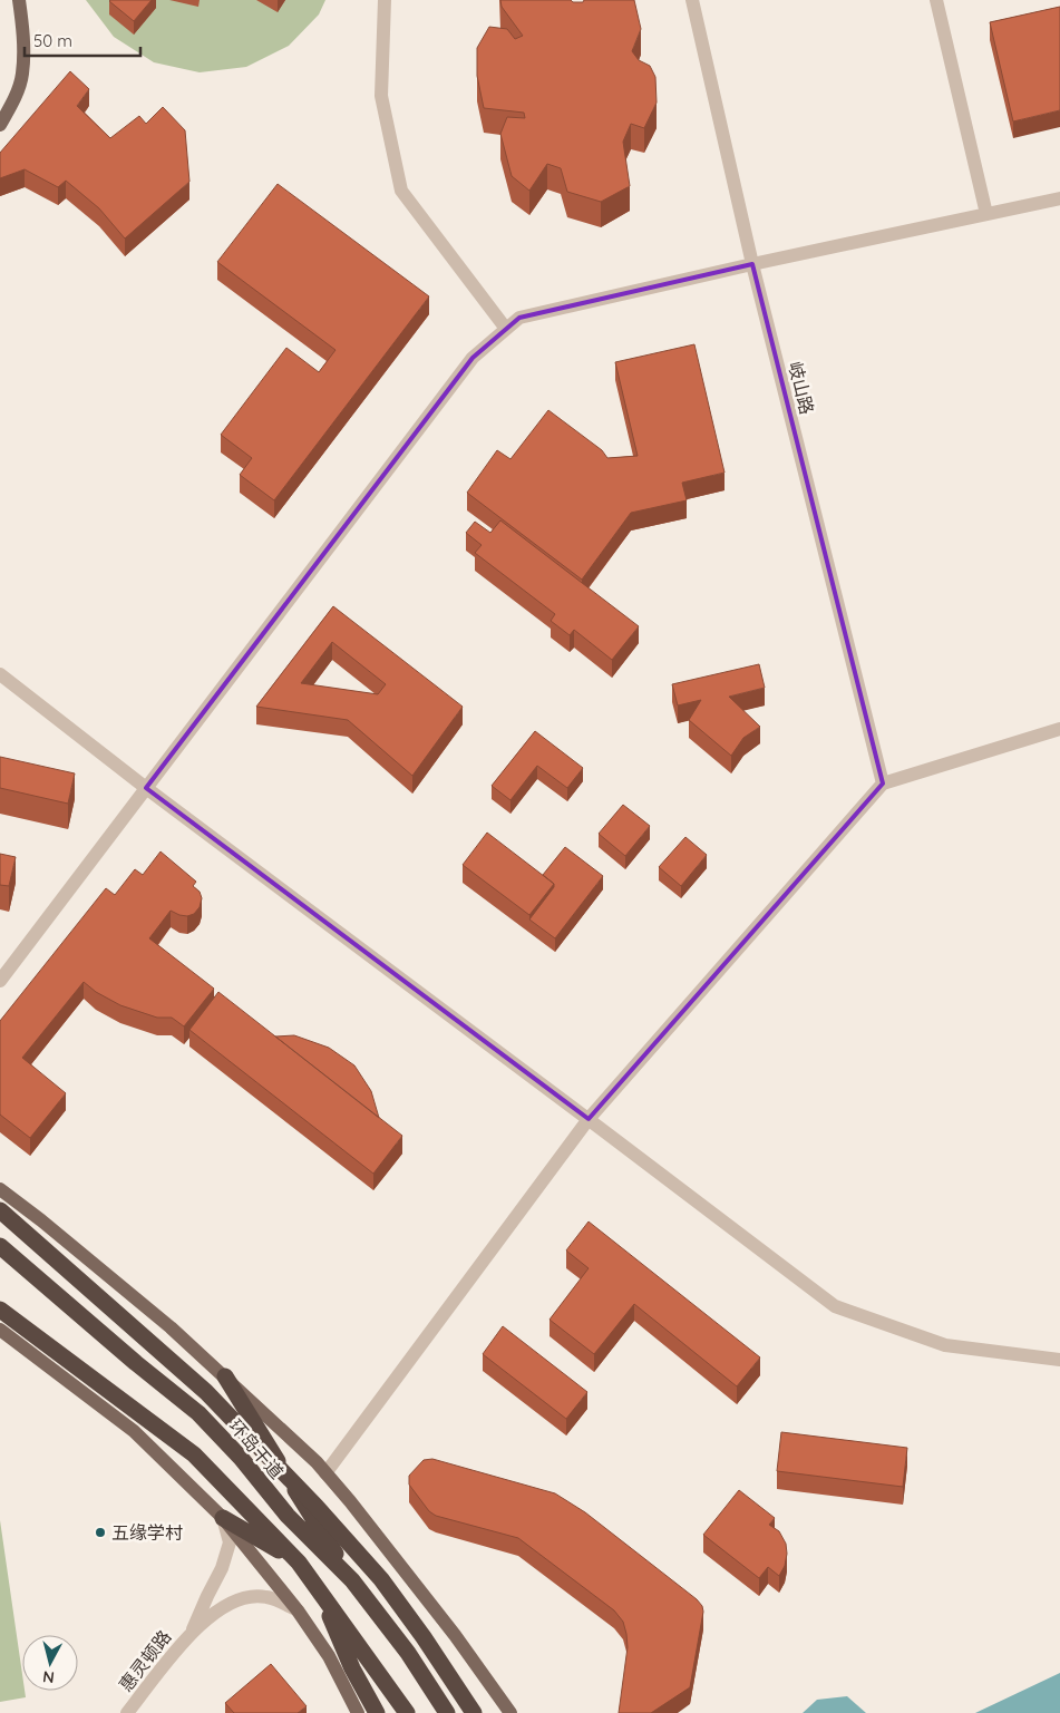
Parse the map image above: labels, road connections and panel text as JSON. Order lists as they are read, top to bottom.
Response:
{
  "streets": {
    "highway": ["环岛干道"],
    "street": ["岐山路", "惠灵顿路"]
  },
  "places": ["五缘学村"],
  "scale_bar": "50 m",
  "north": "bottom"
}
